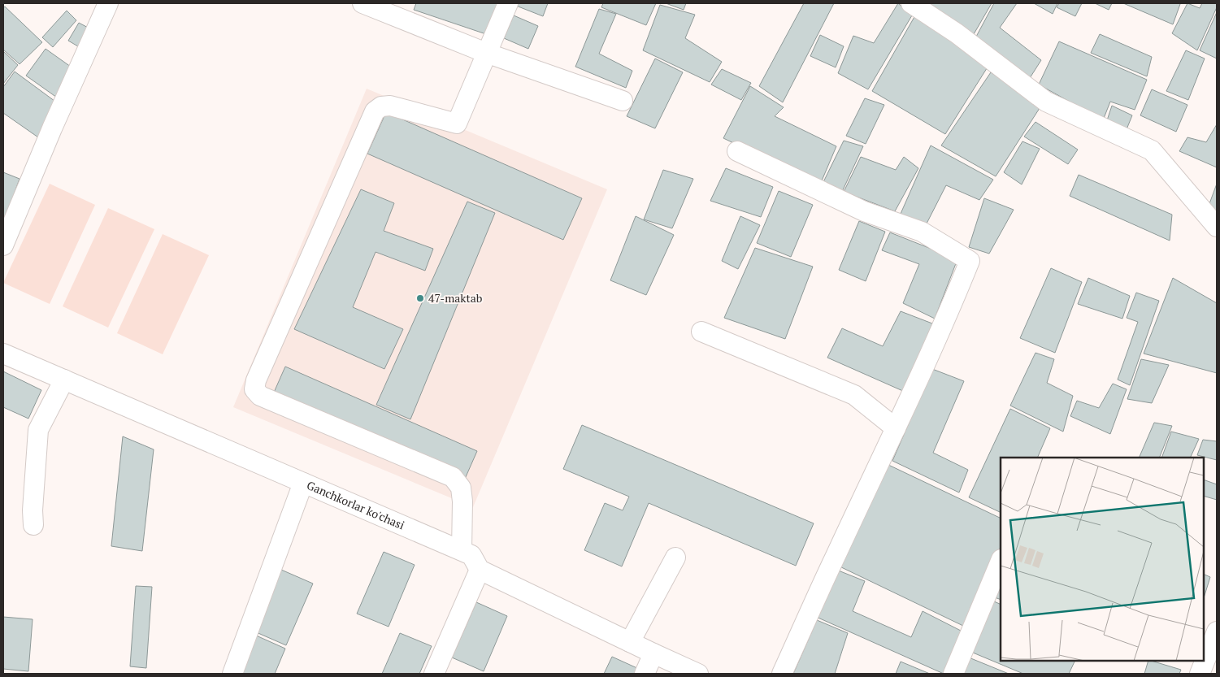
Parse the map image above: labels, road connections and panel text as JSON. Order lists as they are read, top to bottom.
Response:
{
  "streets": {
    "street": ["Ganchkorlar ko'chasi"]
  },
  "places": ["47-maktab"]
}
